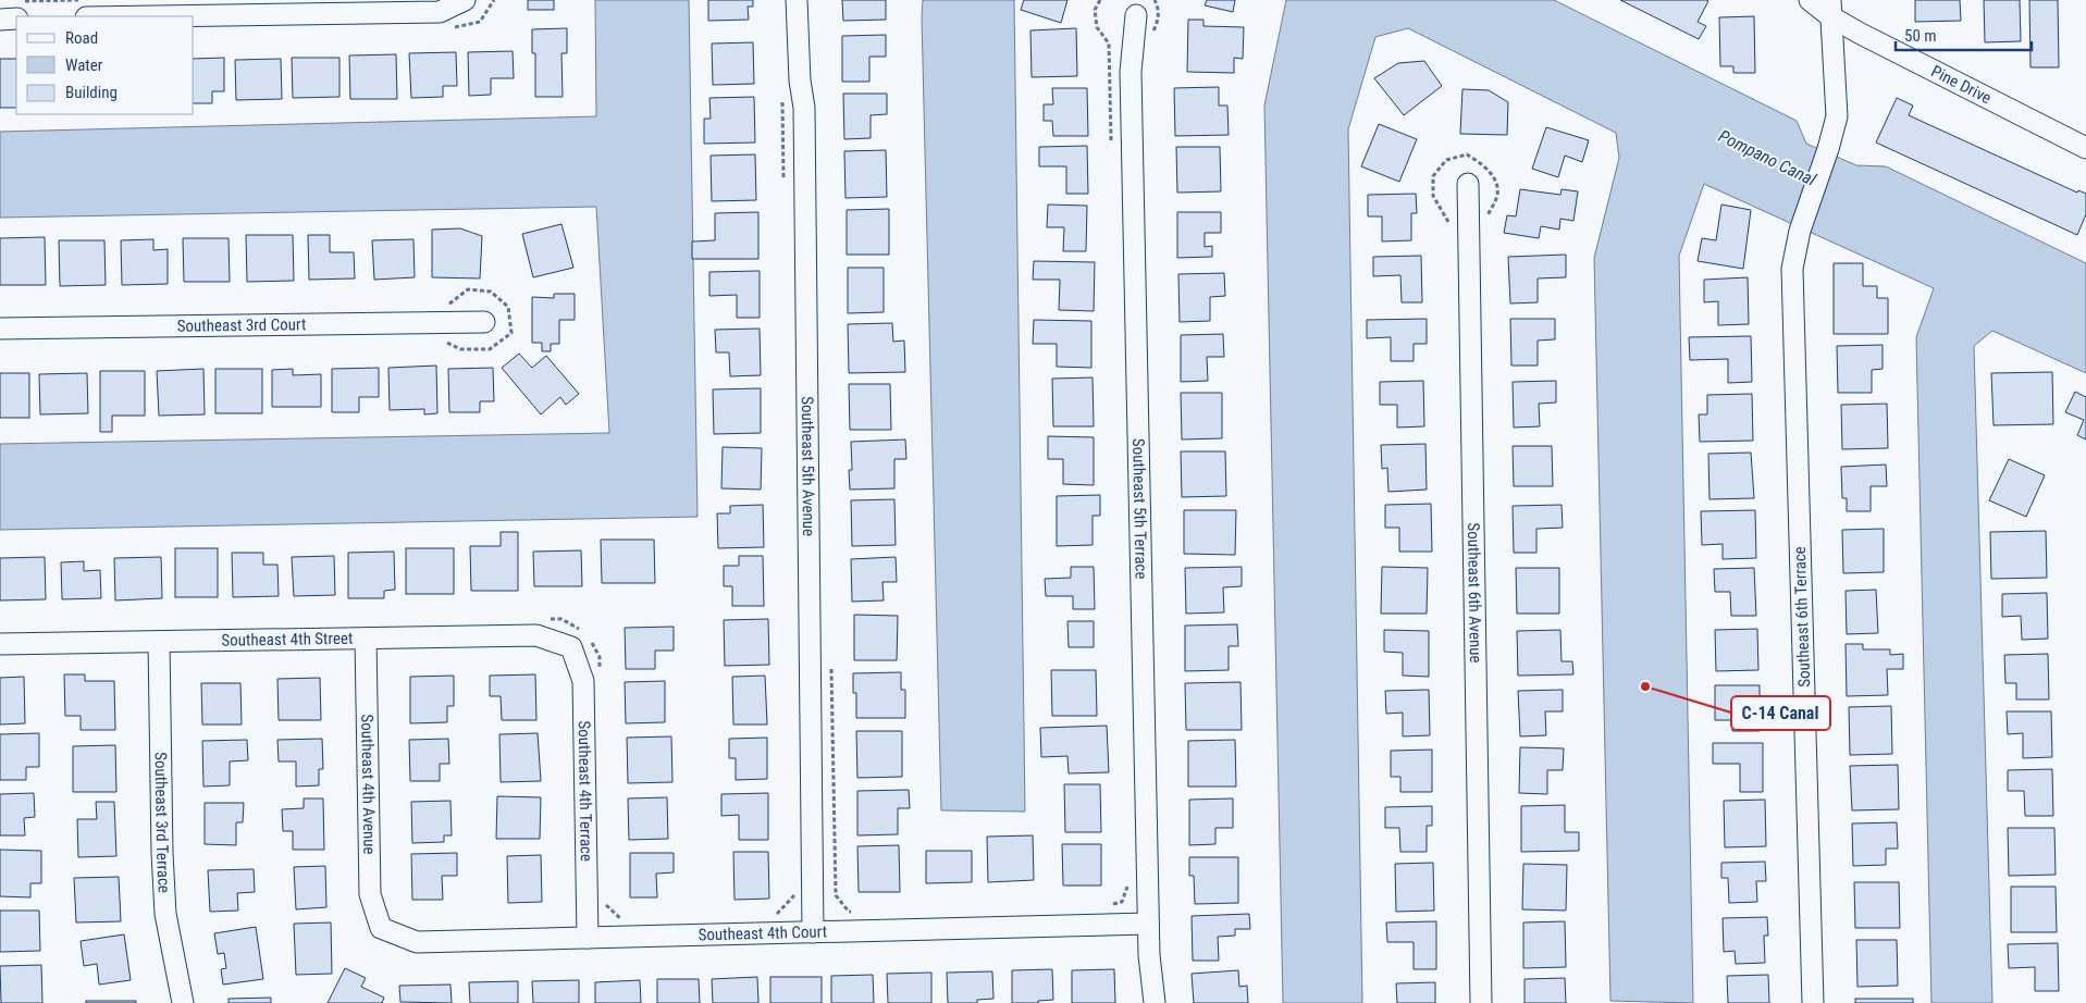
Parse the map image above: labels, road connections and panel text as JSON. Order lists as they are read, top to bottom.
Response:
{
  "streets": {
    "street": [
      "Pine Drive",
      "Southeast 3rd Court",
      "Southeast 5th Avenue",
      "Southeast 5th Terrace",
      "Southeast 6th Avenue",
      "Southeast 6th Terrace",
      "Southeast 4th Street",
      "Southeast 4th Avenue",
      "Southeast 4th Terrace",
      "Southeast 3rd Terrace",
      "Southeast 4th Court"
    ]
  },
  "crossings": [
    ["Pine Drive", "Southeast 6th Terrace"],
    ["Southeast 5th Avenue", "Southeast 4th Court"],
    ["Southeast 5th Terrace", "Southeast 4th Court"],
    ["Southeast 4th Street", "Southeast 4th Avenue"],
    ["Southeast 4th Street", "Southeast 4th Terrace"],
    ["Southeast 4th Street", "Southeast 3rd Terrace"],
    ["Southeast 4th Avenue", "Southeast 4th Court"],
    ["Southeast 4th Terrace", "Southeast 4th Court"]
  ],
  "water": ["Pompano Canal"],
  "places": ["C-14 Canal"],
  "legend": ["Road", "Water", "Building"],
  "scale_bar": "50 m"
}
